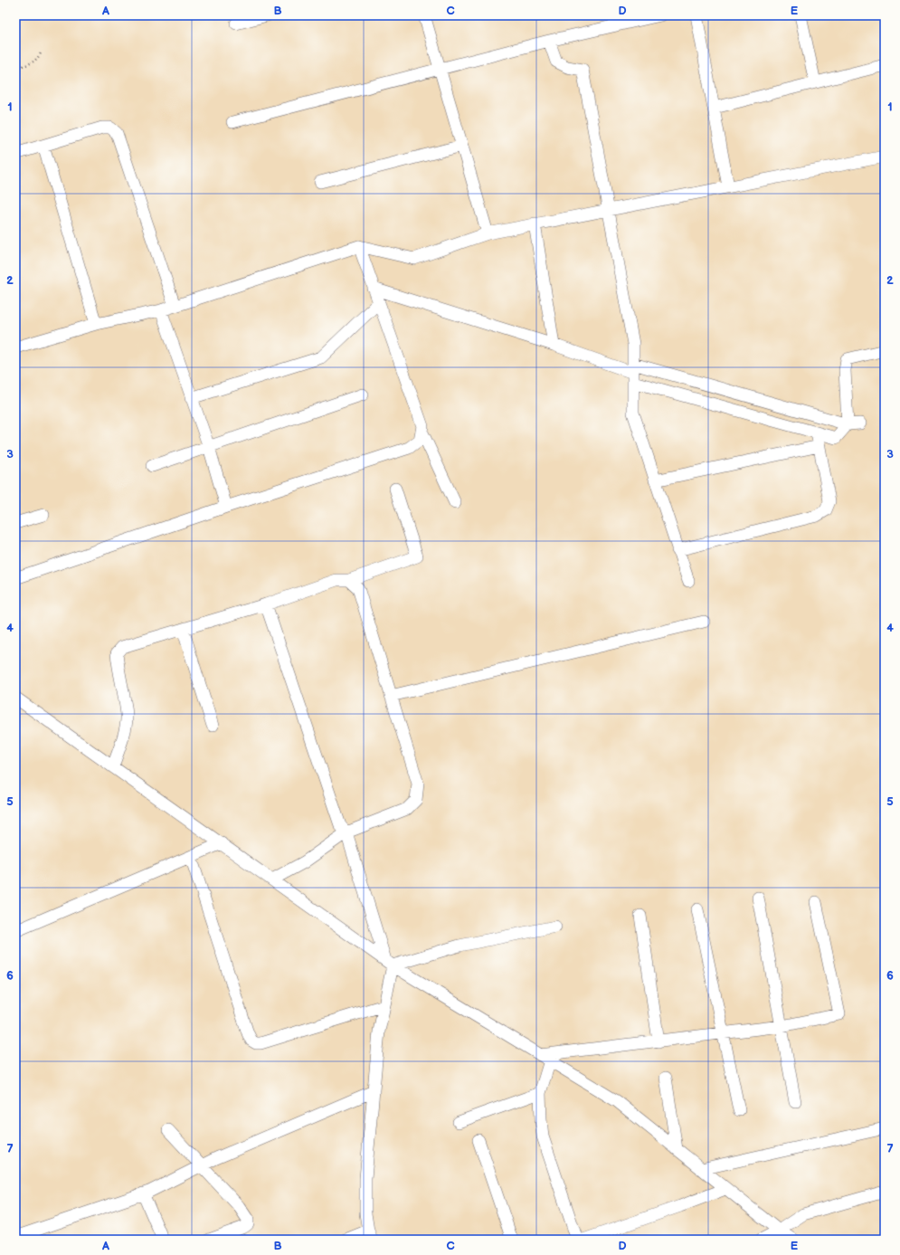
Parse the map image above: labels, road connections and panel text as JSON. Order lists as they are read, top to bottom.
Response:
{
  "grid": {
    "columns": [
      "A",
      "B",
      "C",
      "D",
      "E"
    ],
    "rows": [
      "1",
      "2",
      "3",
      "4",
      "5",
      "6",
      "7"
    ]
  }
}
